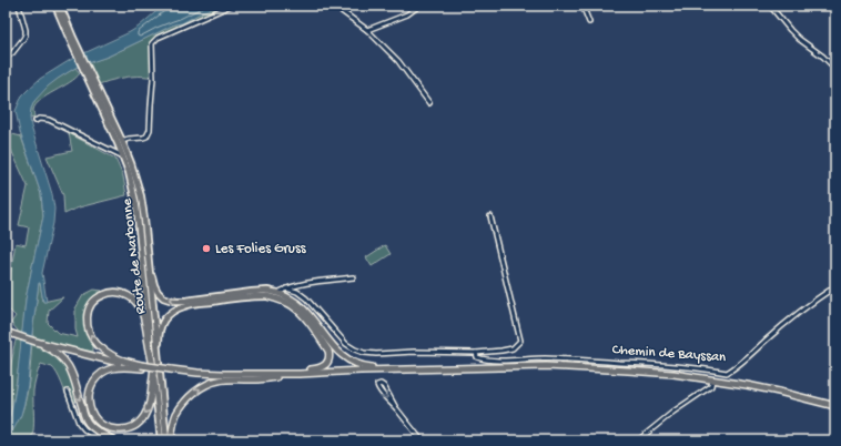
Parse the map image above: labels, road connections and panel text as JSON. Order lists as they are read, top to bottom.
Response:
{
  "streets": {
    "main road": ["Route de Narbonne"],
    "street": ["Chemin de Bayssan"]
  },
  "places": ["Les Folies Gruss"]
}
